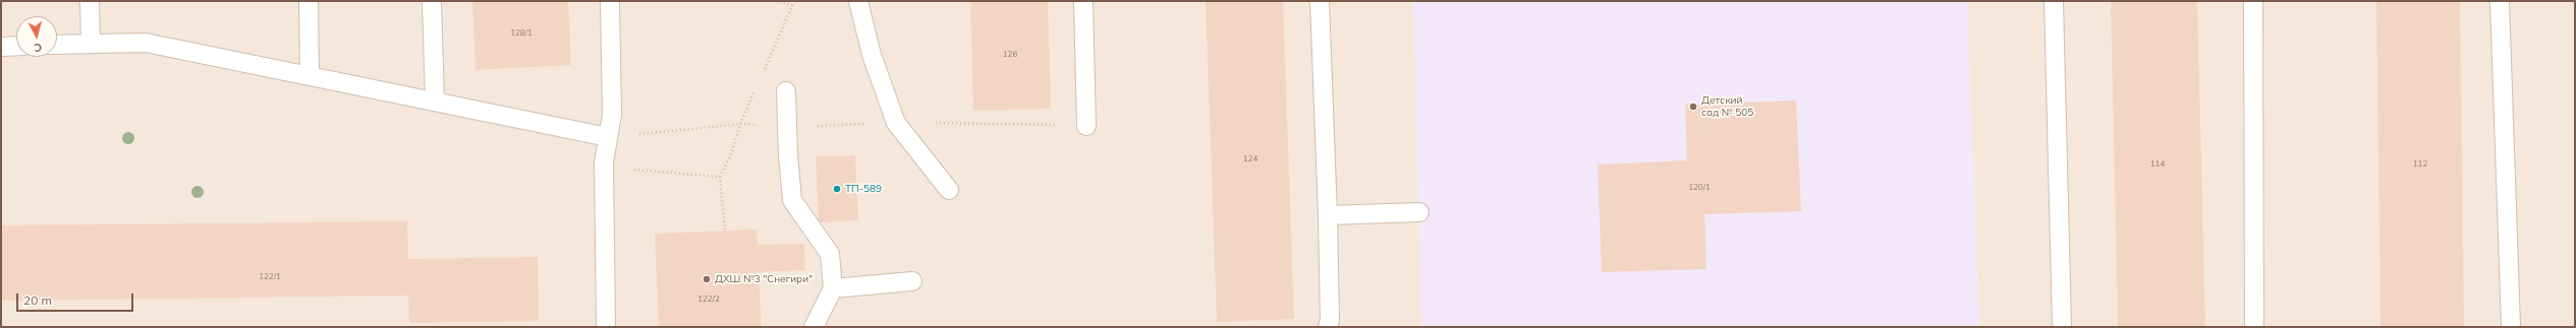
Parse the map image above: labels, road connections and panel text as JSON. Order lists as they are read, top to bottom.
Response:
{
  "places": ["Детский сад № 505", "ТП-589", "ДХШ №3 \"Снегири\""],
  "house_numbers": [
    "128/1",
    "126",
    "124",
    "114",
    "112",
    "120/1",
    "122/1",
    "122/2"
  ],
  "scale_bar": "20 m",
  "north": "bottom"
}
